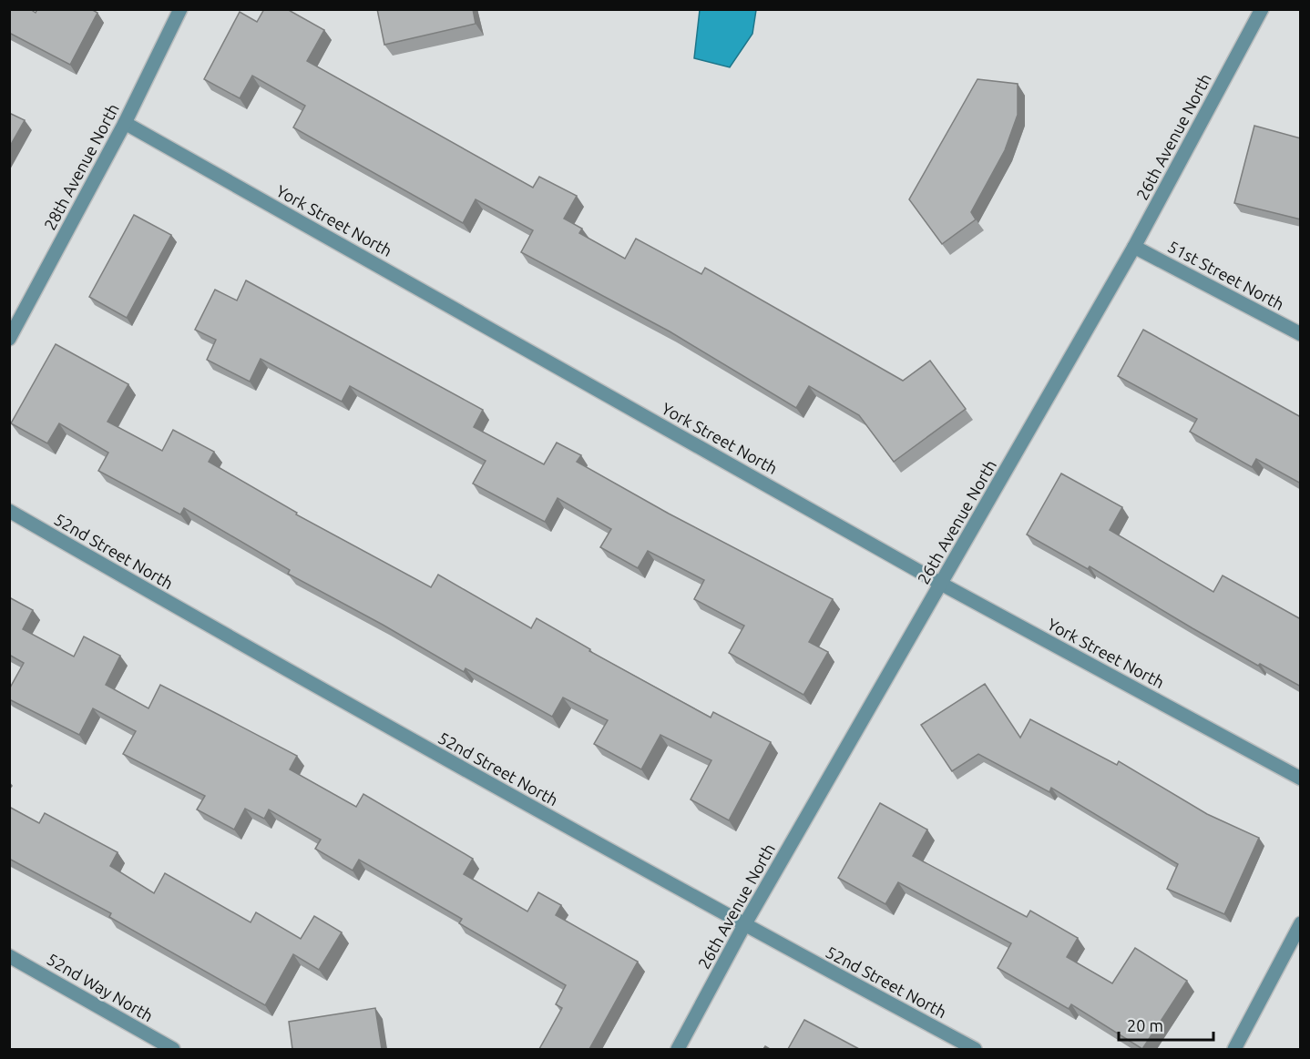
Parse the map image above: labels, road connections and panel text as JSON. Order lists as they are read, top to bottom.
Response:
{
  "streets": {
    "street": [
      "26th Avenue North",
      "28th Avenue North",
      "York Street North",
      "51st Street North",
      "52nd Street North",
      "52nd Way North"
    ]
  },
  "crossings": [
    ["26th Avenue North", "York Street North"],
    ["26th Avenue North", "51st Street North"],
    ["26th Avenue North", "52nd Street North"],
    ["28th Avenue North", "York Street North"]
  ],
  "scale_bar": "20 m"
}
